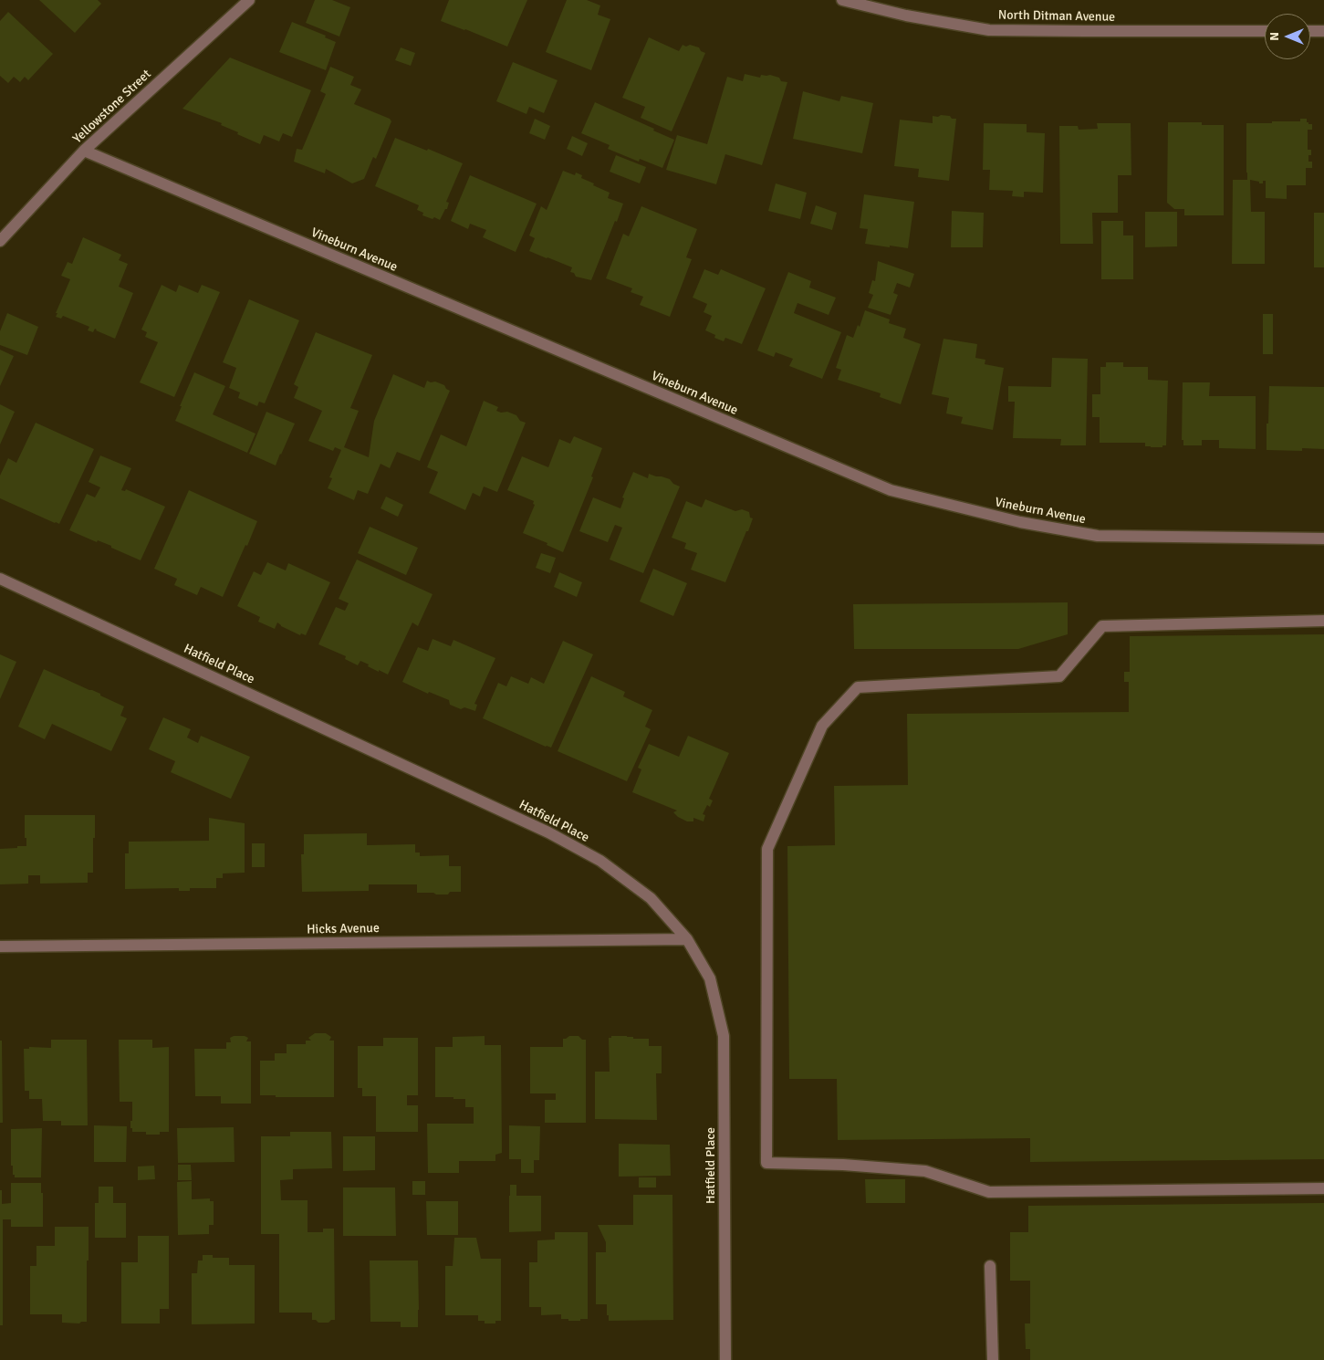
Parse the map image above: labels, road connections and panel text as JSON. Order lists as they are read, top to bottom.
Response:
{
  "streets": {
    "street": [
      "North Ditman Avenue",
      "Yellowstone Street",
      "Vineburn Avenue",
      "Hatfield Place",
      "Hicks Avenue"
    ]
  },
  "crossings": [
    ["Yellowstone Street", "Vineburn Avenue"],
    ["Hatfield Place", "Hicks Avenue"]
  ],
  "north": "left"
}
